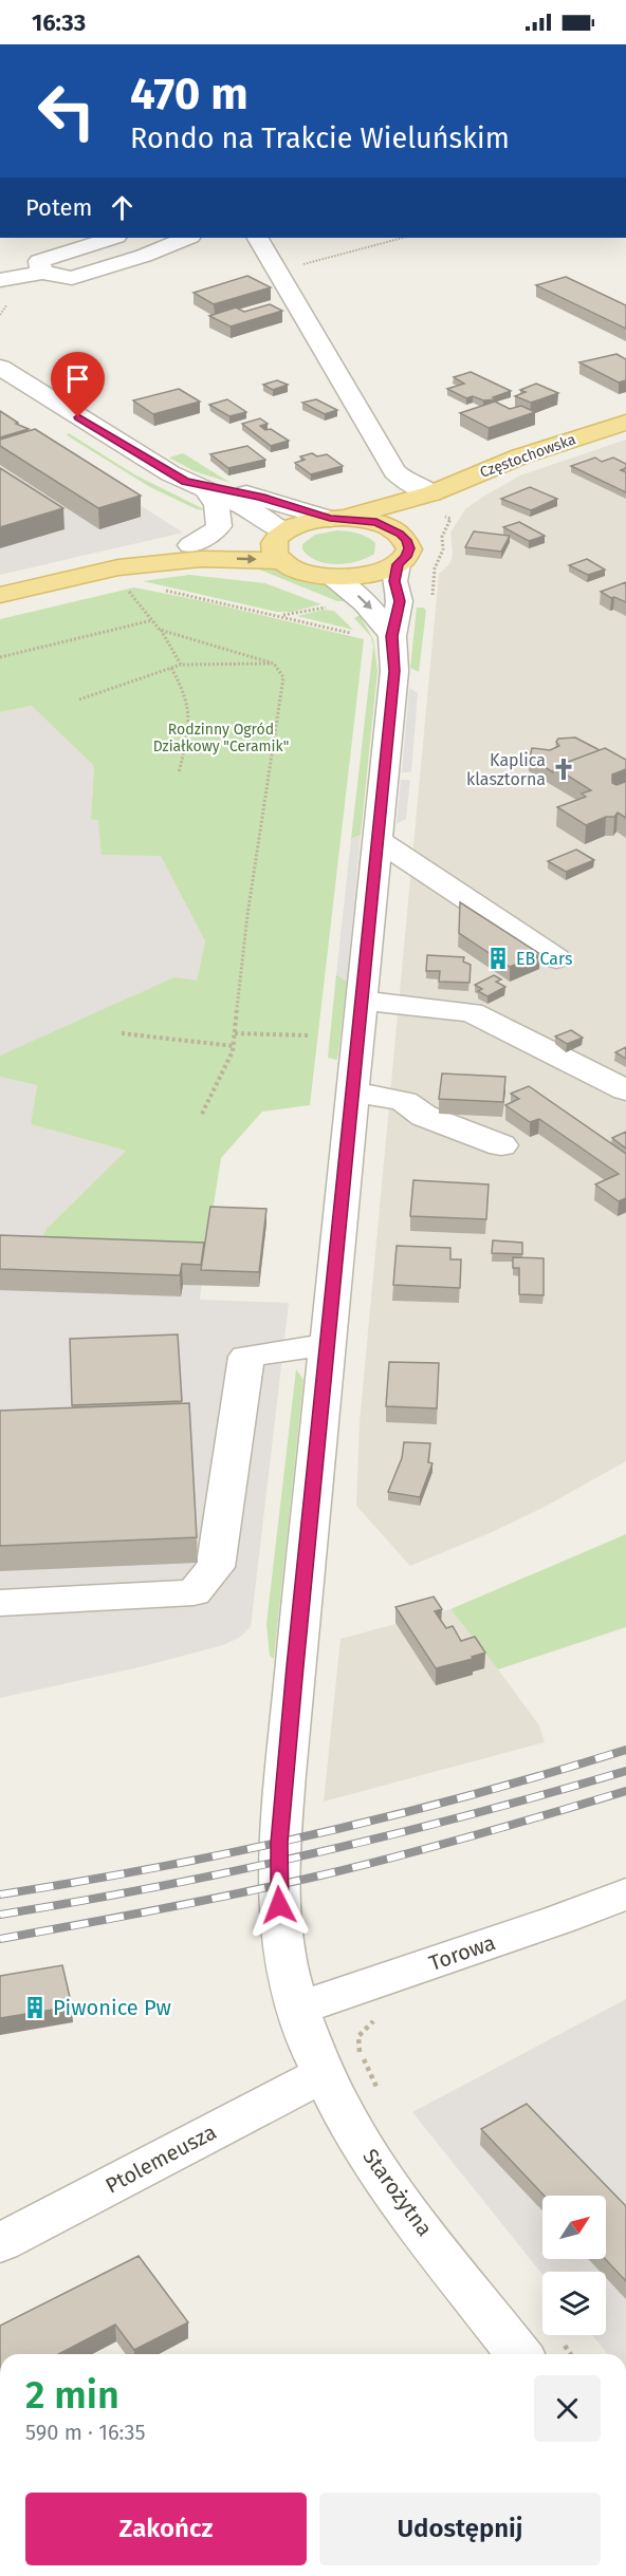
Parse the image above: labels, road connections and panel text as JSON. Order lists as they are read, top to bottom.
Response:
{
  "streets": {
    "main road": ["Częstochowska"],
    "street": ["Torowa", "Ptolemeusza", "Starożytna"]
  },
  "crossings": [
    ["Torowa", "Starożytna"],
    ["Ptolemeusza", "Starożytna"]
  ],
  "parks": ["Rodzinny Ogród Działkowy \"Ceramik\""],
  "places": {
    "church": ["Kaplica klasztorna"],
    "building": ["EB Cars", "Piwonice Pw"]
  },
  "north": "top right",
  "page": {
    "status": "16:33",
    "turn": ["470 m", "Rondo na Trakcie Wieluńskim"],
    "then": "Potem",
    "heading": ["2 min", "590 m · 16:35"],
    "buttons": ["Zakończ", "Udostępnij"]
  }
}
